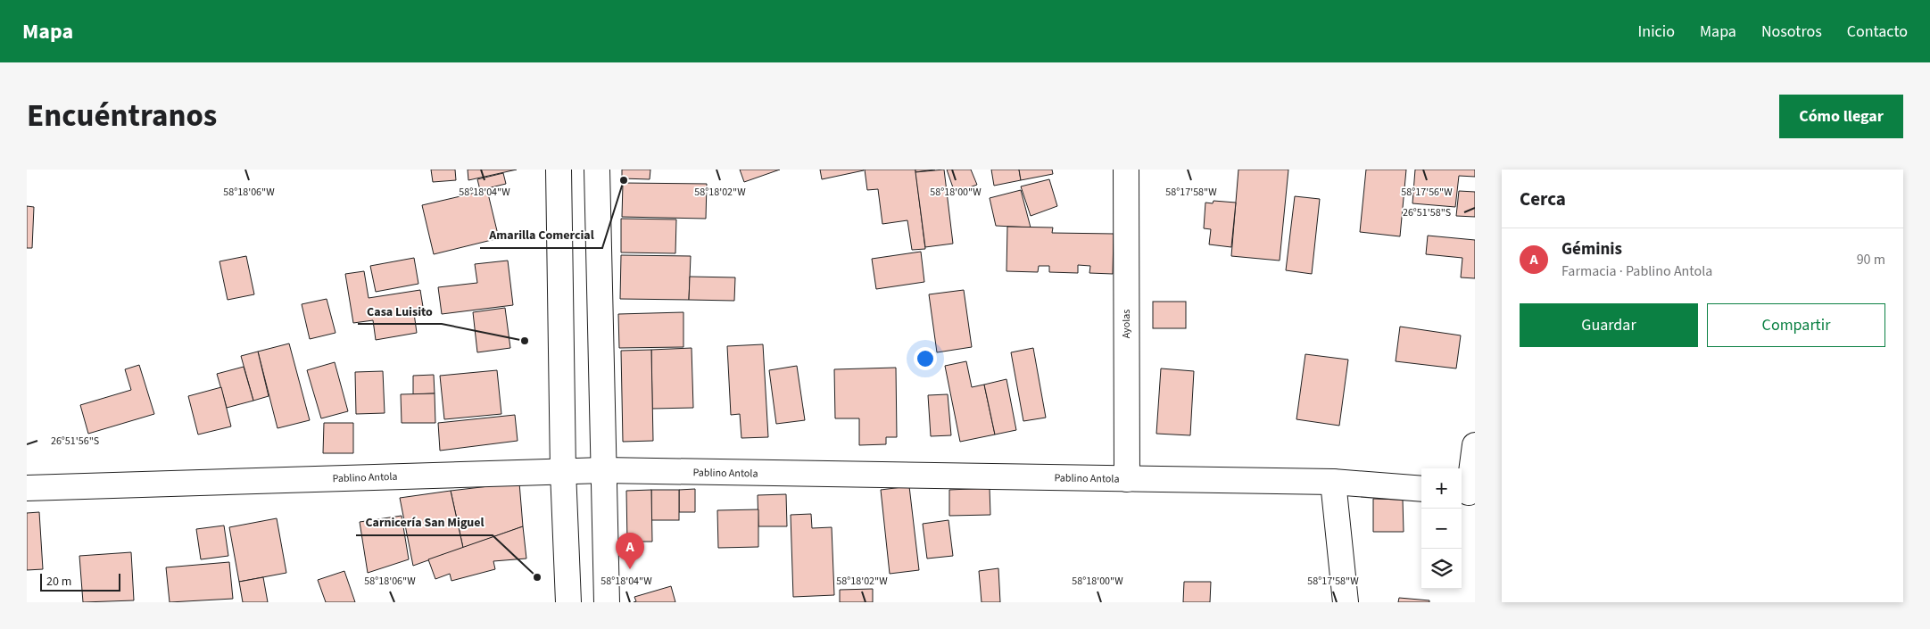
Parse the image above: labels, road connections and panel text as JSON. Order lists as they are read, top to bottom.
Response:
{
  "streets": {
    "street": ["Ayolas", "Pablino Antola"]
  },
  "crossings": [
    ["Ayolas", "Pablino Antola"]
  ],
  "places": ["Amarilla Comercial", "Casa Luisito", "Carnicería San Miguel"],
  "scale_bar": "20 m",
  "page": {
    "header": "Mapa",
    "nav": [
      "Inicio",
      "Mapa",
      "Nosotros",
      "Contacto"
    ],
    "title": "Encuéntranos",
    "buttons": [
      "Cómo llegar",
      ["Guardar", "Compartir"]
    ],
    "heading": "Cerca",
    "list": [
      {
        "mark": "A",
        "name": "Géminis",
        "note": "Farmacia · Pablino Antola",
        "value": "90 m"
      }
    ],
    "map_buttons": ["+", "−"],
    "pins": "A",
    "scale": "20 m"
  },
  "coordinates": [
    "58°18'06\"W",
    "58°18'04\"W",
    "58°18'02\"W",
    "58°18'00\"W",
    "58°17'58\"W",
    "58°17'56\"W",
    "26°51'58\"S",
    "26°51'56\"S"
  ]
}
